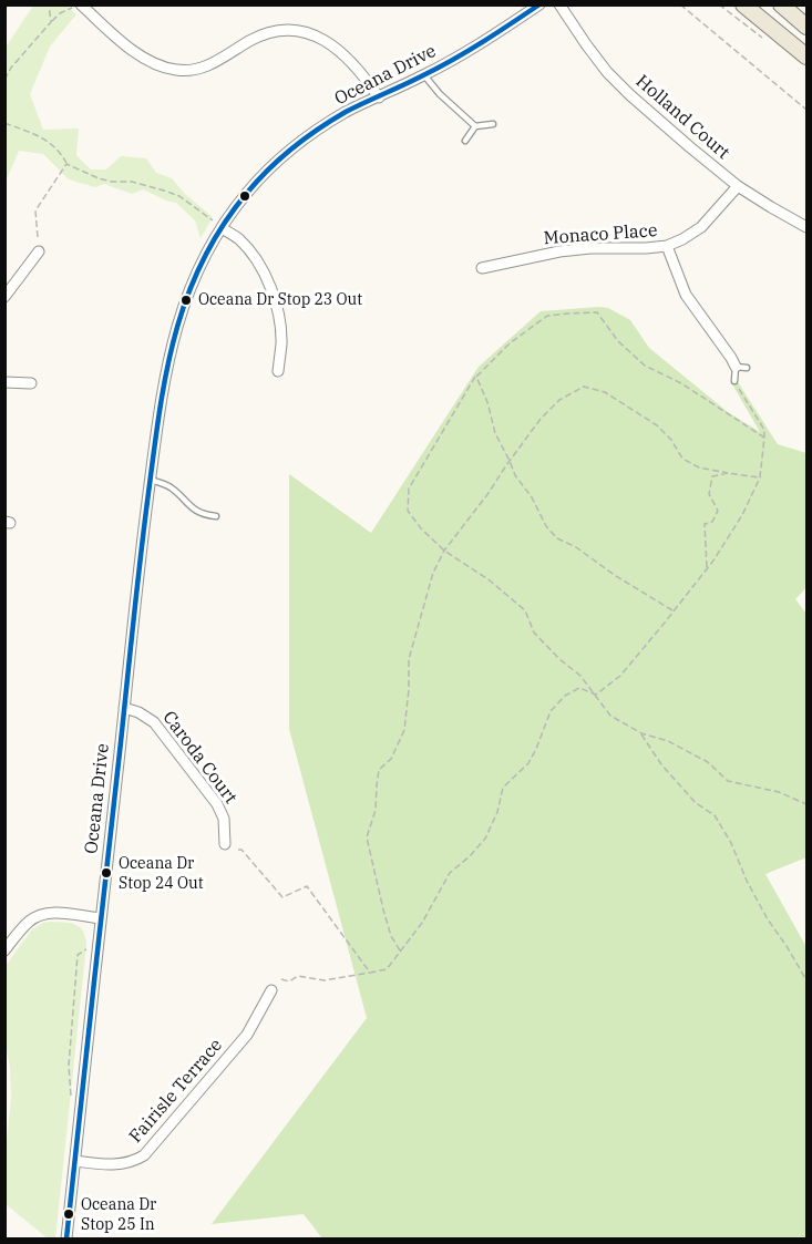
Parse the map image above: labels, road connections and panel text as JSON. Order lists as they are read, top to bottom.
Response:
{
  "streets": {
    "street": [
      "Oceana Drive",
      "Holland Court",
      "Monaco Place",
      "Caroda Court",
      "Fairisle Terrace"
    ]
  },
  "crossings": [
    ["Oceana Drive", "Caroda Court"],
    ["Oceana Drive", "Fairisle Terrace"],
    ["Holland Court", "Monaco Place"]
  ],
  "places": ["Oceana Dr Stop 23 Out", "Oceana Dr Stop 24 Out", "Oceana Dr Stop 25 In"]
}
